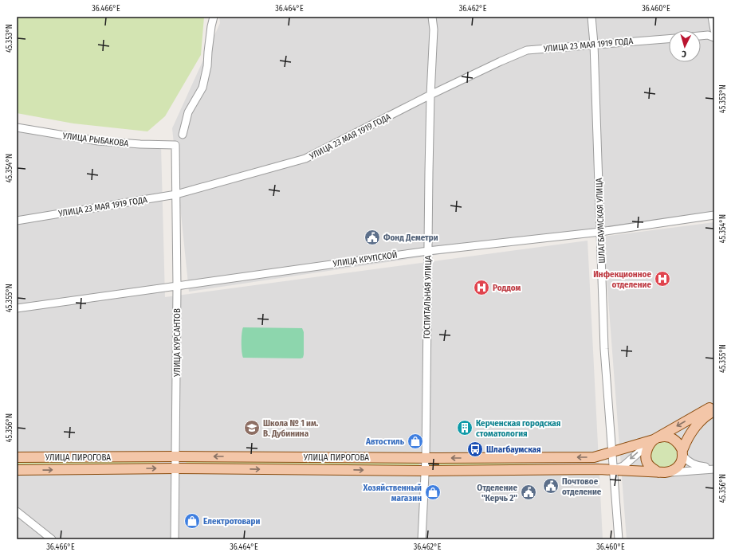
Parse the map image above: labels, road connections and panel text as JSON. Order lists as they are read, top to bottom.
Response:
{
  "streets": {
    "main road": ["УЛИЦА ПИРОГОВА"],
    "street": [
      "УЛИЦА 23 МАЯ 1919 ГОДА",
      "УЛИЦА РЫБАКОВА",
      "ШЛАГБАУМСКАЯ УЛИЦА",
      "УЛИЦА КРУПСКОЙ",
      "ГОСПИТАЛЬНАЯ УЛИЦА",
      "УЛИЦА КУРСАНТОВ"
    ]
  },
  "crossings": [
    ["УЛИЦА 23 МАЯ 1919 ГОДА", "ШЛАГБАУМСКАЯ УЛИЦА"],
    ["УЛИЦА 23 МАЯ 1919 ГОДА", "ГОСПИТАЛЬНАЯ УЛИЦА"],
    ["УЛИЦА 23 МАЯ 1919 ГОДА", "УЛИЦА КУРСАНТОВ"],
    ["УЛИЦА РЫБАКОВА", "УЛИЦА КУРСАНТОВ"],
    ["ШЛАГБАУМСКАЯ УЛИЦА", "УЛИЦА КРУПСКОЙ"],
    ["ШЛАГБАУМСКАЯ УЛИЦА", "УЛИЦА ПИРОГОВА"],
    ["УЛИЦА КРУПСКОЙ", "ГОСПИТАЛЬНАЯ УЛИЦА"],
    ["УЛИЦА КРУПСКОЙ", "УЛИЦА КУРСАНТОВ"],
    ["ГОСПИТАЛЬНАЯ УЛИЦА", "УЛИЦА ПИРОГОВА"],
    ["УЛИЦА КУРСАНТОВ", "УЛИЦА ПИРОГОВА"]
  ],
  "places": {
    "public building": ["Фонд Деметри", "Почтовое отделение", "Отделение \"Керчь 2\""],
    "hospital": ["Инфекционное отделение", "Роддом"],
    "school or university": ["Школа № 1 им. В. Дубинина"],
    "building": ["Керченская городская стоматология"],
    "shop": ["Автостиль", "Хозяйственный магазин", "Електротовари"],
    "bus stop": ["Шлагбаумская"]
  },
  "north": "bottom",
  "coordinates": [
    "36.466°E",
    "36.464°E",
    "36.462°E",
    "36.460°E",
    "45.353°N",
    "45.354°N",
    "45.355°N",
    "45.356°N"
  ]
}
